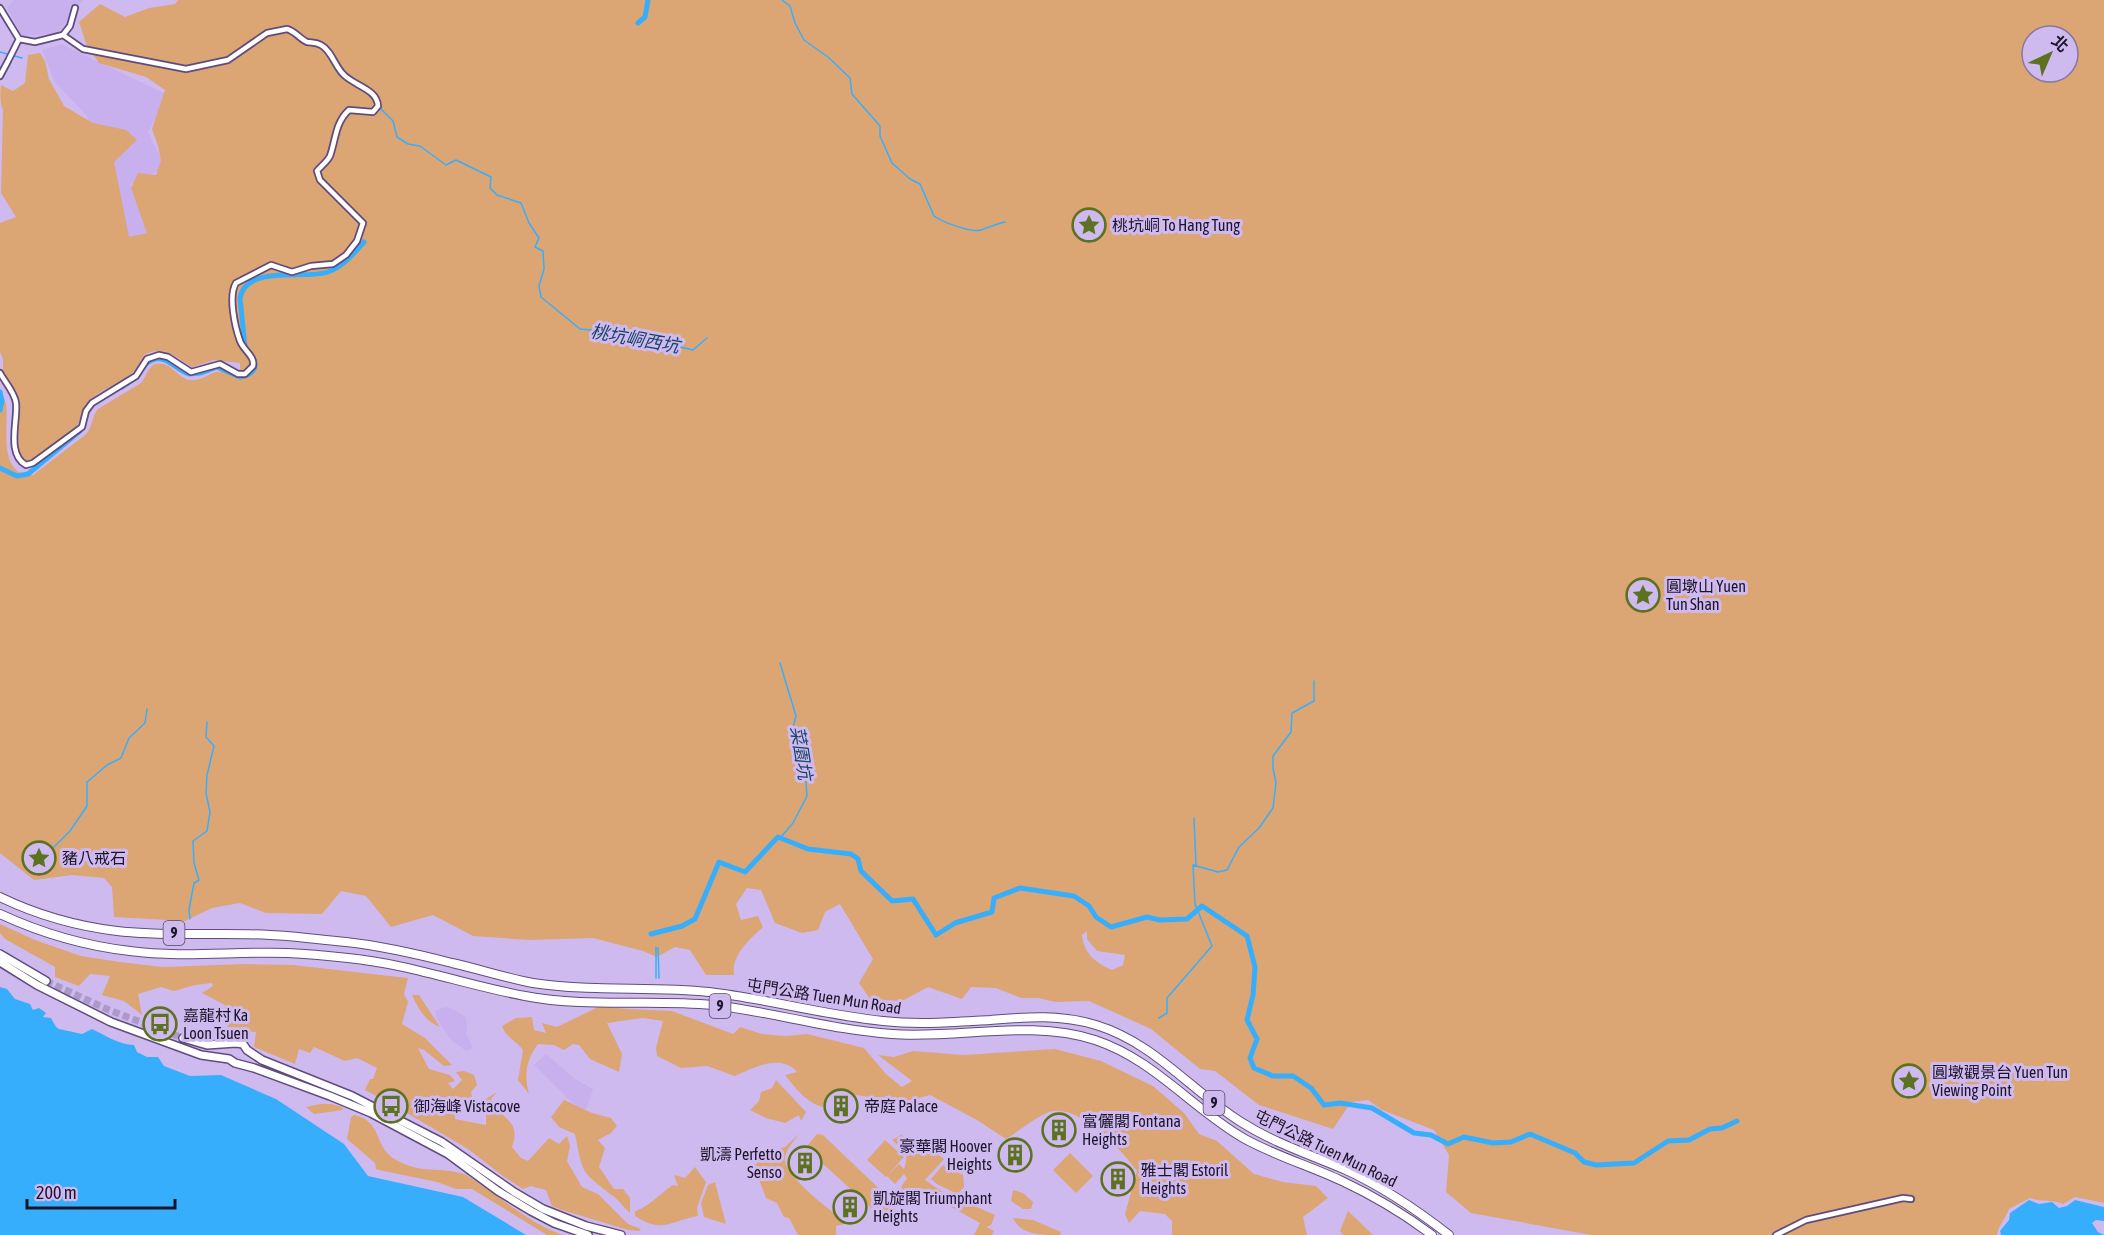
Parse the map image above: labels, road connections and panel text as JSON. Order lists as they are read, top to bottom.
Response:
{
  "streets": {
    "highway": ["9", "屯門公路 Tuen Mun Road"]
  },
  "water": ["桃坑峒西坑", "菜園坑"],
  "places": {
    "place": [
      "桃坑峒 To Hang Tung",
      "圓墩山 Yuen Tun Shan",
      "豬八戒石",
      "圓墩觀景台 Yuen Tun Viewing Point"
    ],
    "bus stop": ["嘉龍村 Ka Loon Tsuen", "御海峰 Vistacove"],
    "building": [
      "帝庭 Palace",
      "富儷閣 Fontana Heights",
      "豪華閣 Hoover Heights",
      "凱濤 Perfetto Senso",
      "雅士閣 Estoril Heights",
      "凱旋閣 Triumphant Heights"
    ]
  },
  "scale_bar": "200 m",
  "north": "top right"
}
